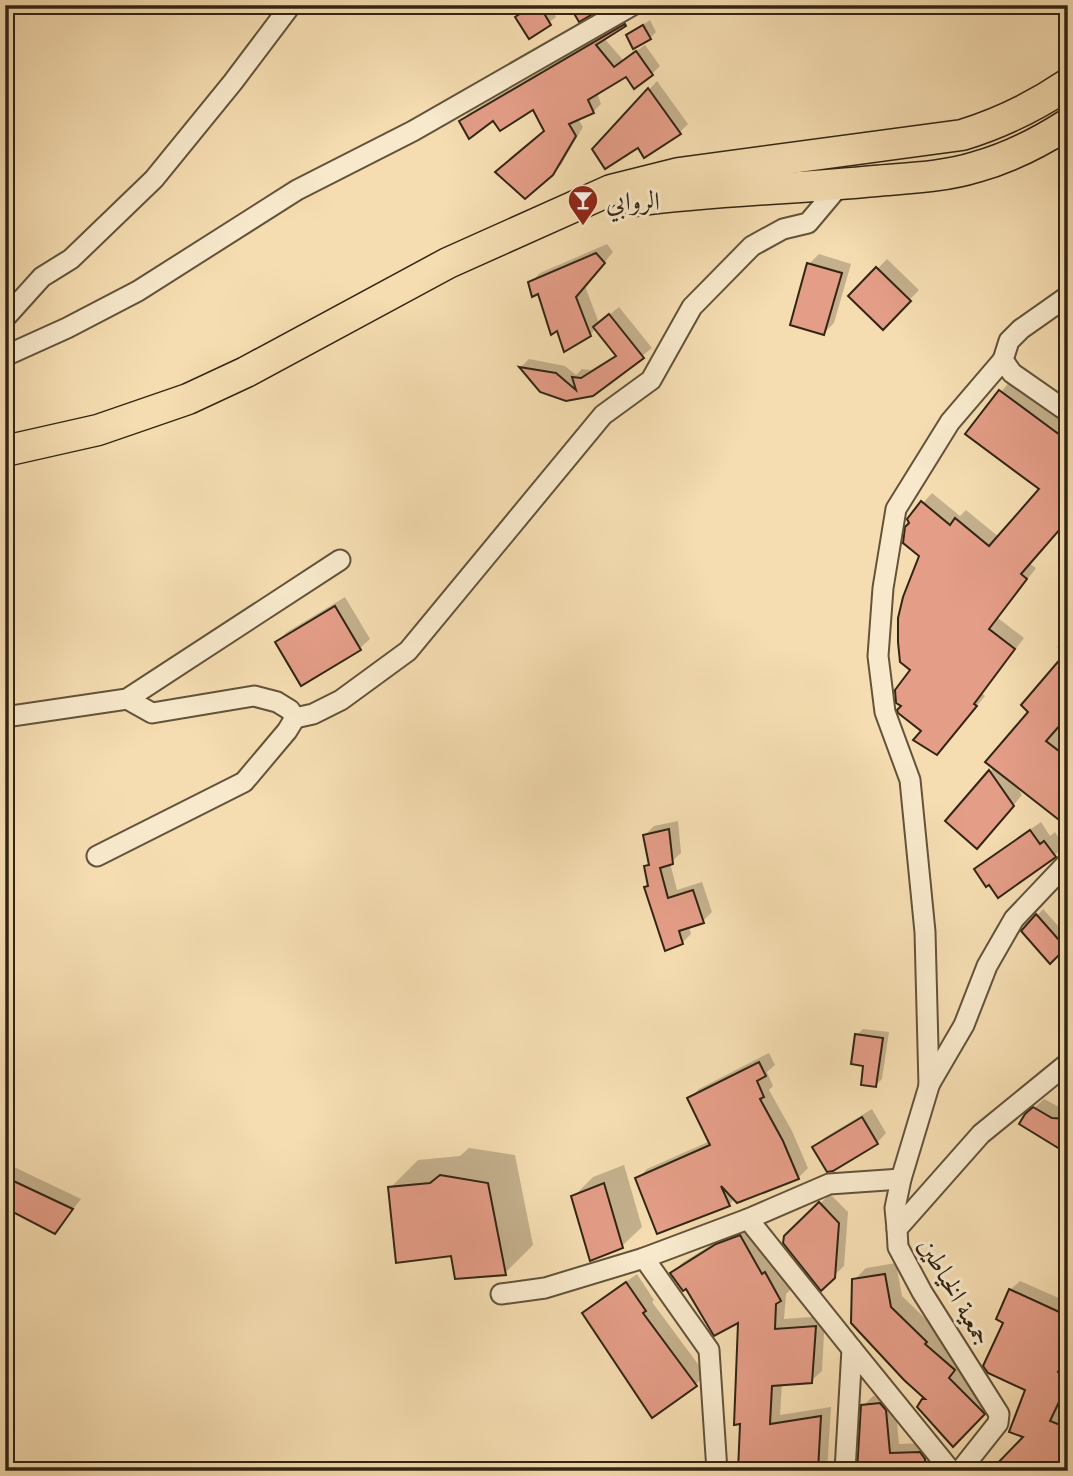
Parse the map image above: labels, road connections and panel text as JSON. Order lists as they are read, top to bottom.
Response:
{
  "streets": {
    "street": ["جمعية الخياطين"]
  },
  "places": {
    "bar": ["الروابي"]
  }
}
